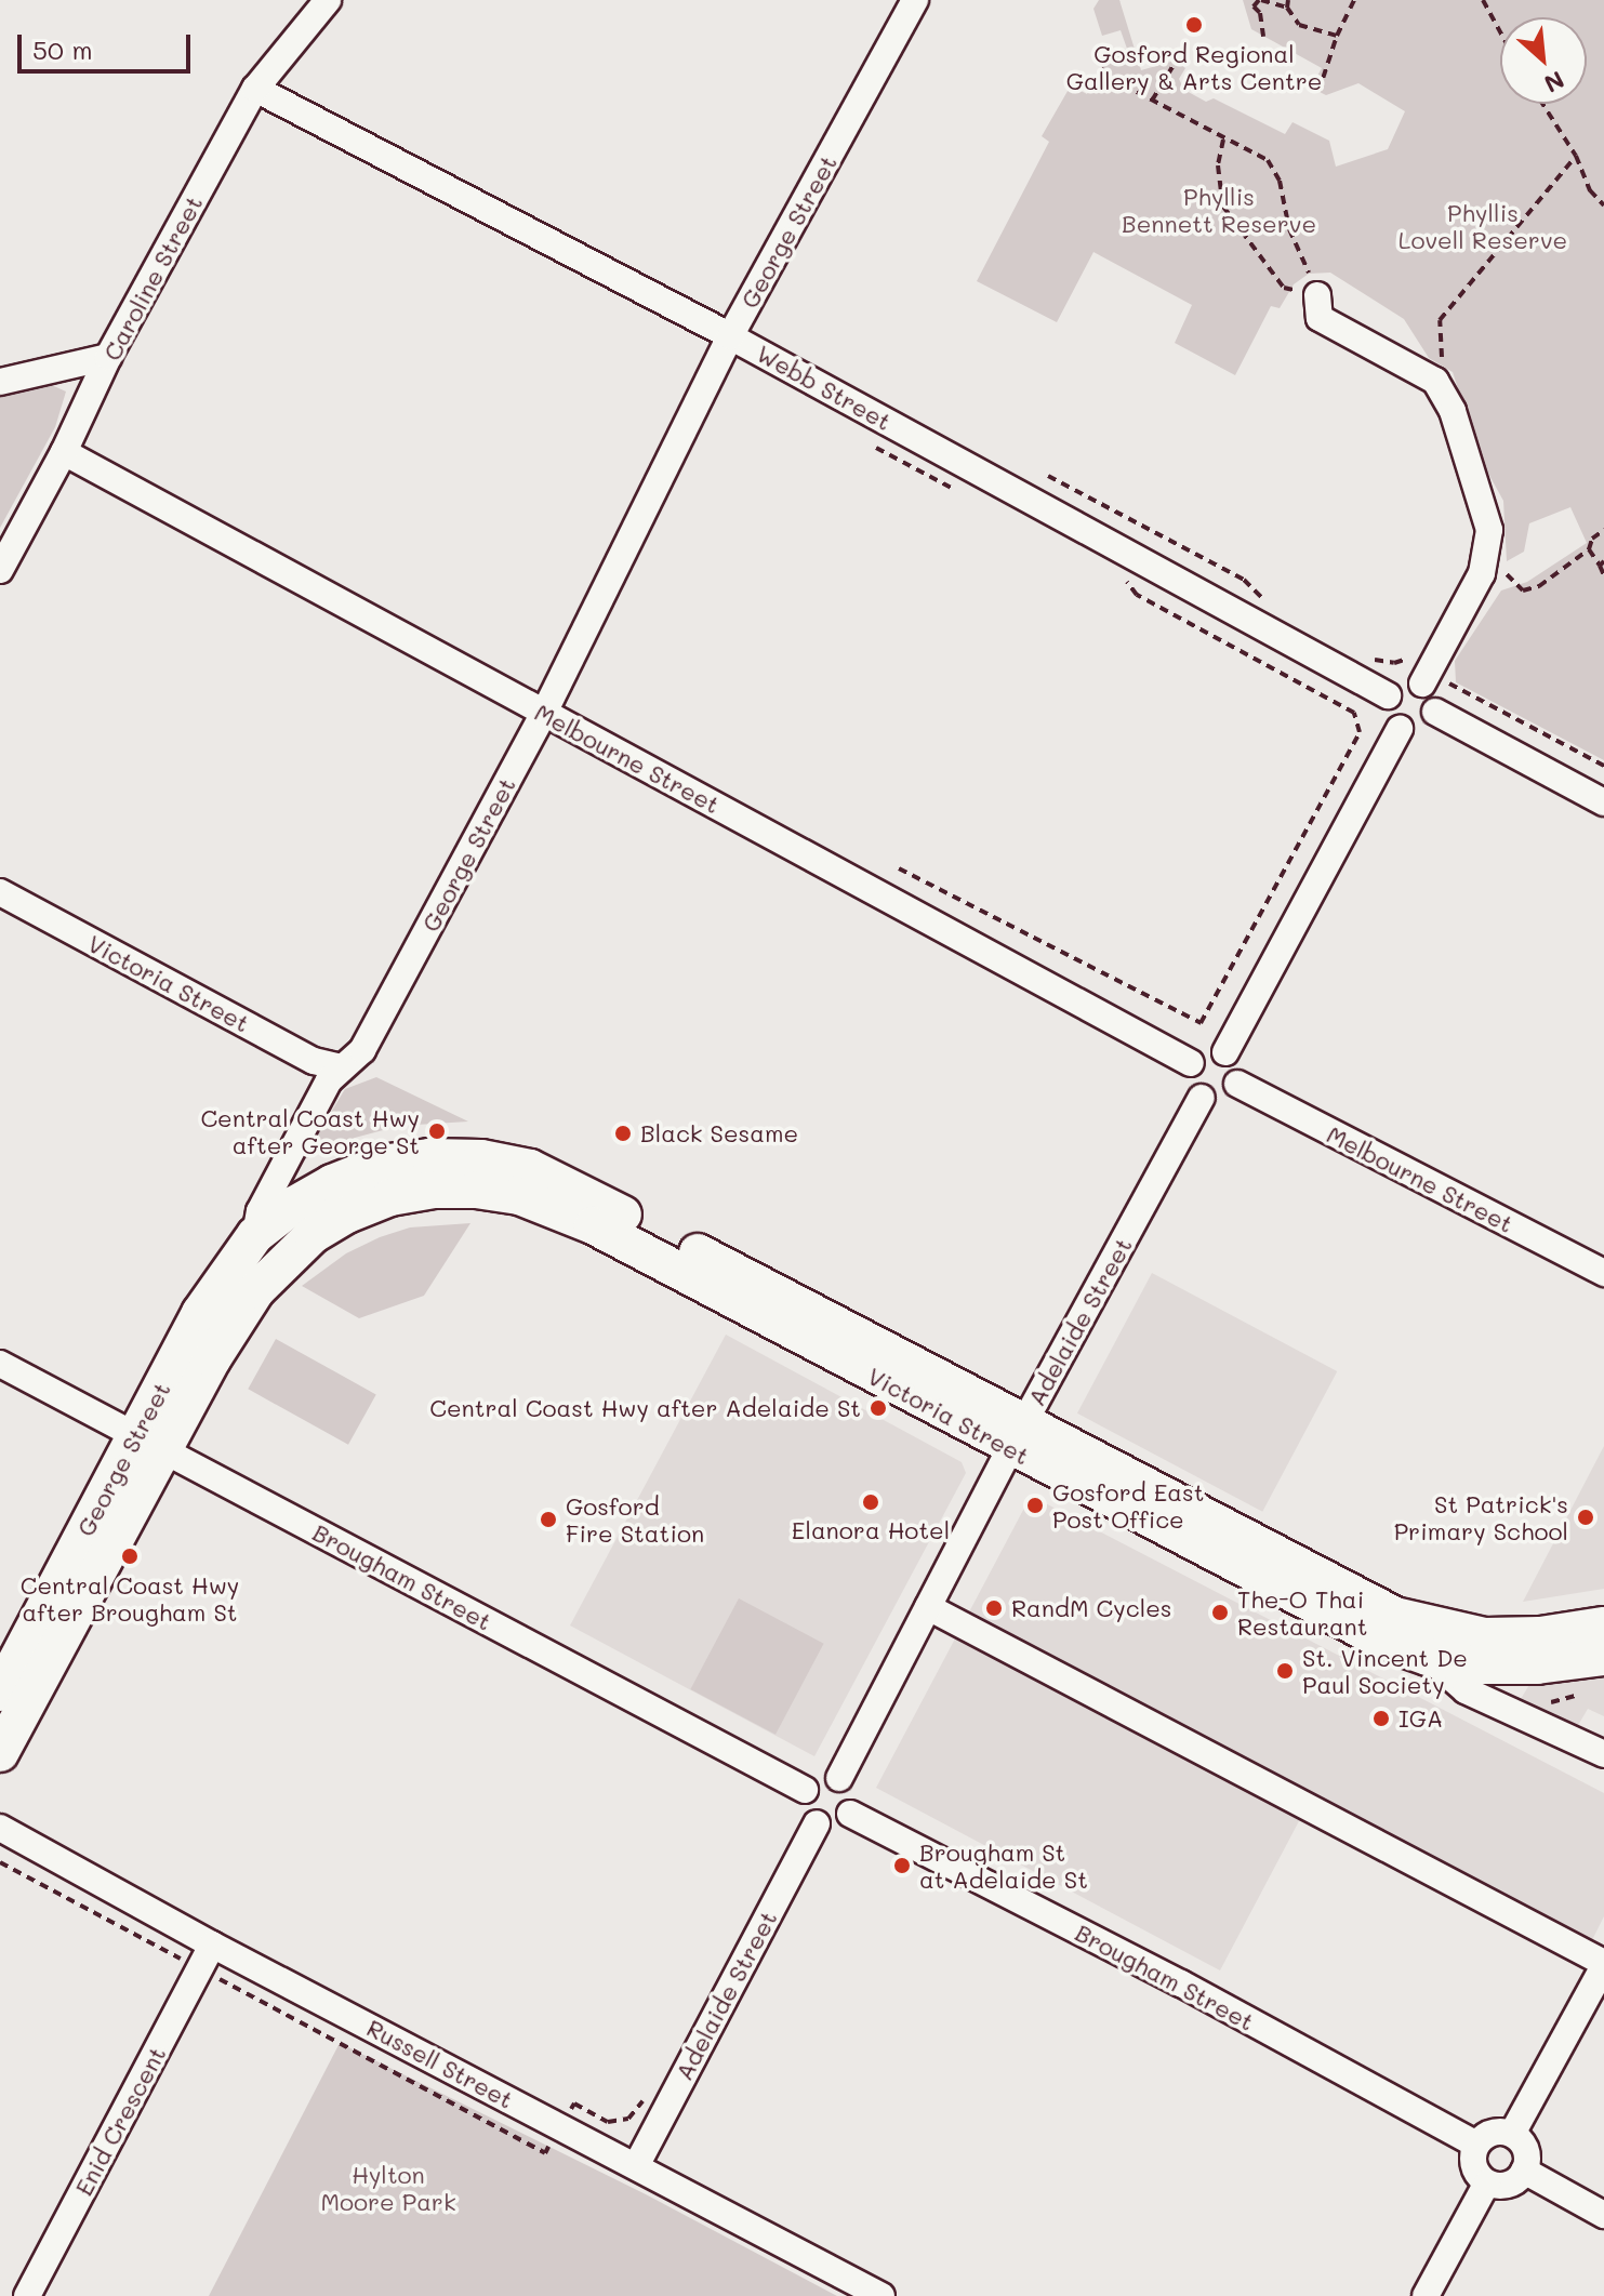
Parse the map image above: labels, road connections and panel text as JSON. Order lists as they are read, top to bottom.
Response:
{
  "streets": {
    "highway": ["George Street", "Victoria Street"],
    "street": [
      "Caroline Street",
      "Webb Street",
      "Melbourne Street",
      "Adelaide Street",
      "Brougham Street",
      "Russell Street",
      "Enid Crescent"
    ]
  },
  "crossings": [
    ["George Street", "Webb Street"],
    ["George Street", "Melbourne Street"],
    ["George Street", "Victoria Street"],
    ["George Street", "Brougham Street"],
    ["Caroline Street", "Webb Street"],
    ["Caroline Street", "Melbourne Street"],
    ["Melbourne Street", "Adelaide Street"],
    ["Victoria Street", "Adelaide Street"],
    ["Adelaide Street", "Brougham Street"],
    ["Adelaide Street", "Russell Street"],
    ["Russell Street", "Enid Crescent"]
  ],
  "parks": ["Phyllis Bennett Reserve", "Phyllis Lovell Reserve", "Hylton Moore Park"],
  "places": [
    "Gosford Regional Gallery & Arts Centre",
    "Central Coast Hwy after George St",
    "Black Sesame",
    "Central Coast Hwy after Adelaide St",
    "Elanora Hotel",
    "Gosford East Post Office",
    "St Patrick's Primary School",
    "Gosford Fire Station",
    "Central Coast Hwy after Brougham St",
    "RandM Cycles",
    "The-O Thai Restaurant",
    "St. Vincent De Paul Society",
    "IGA",
    "Brougham St at Adelaide St"
  ],
  "scale_bar": "50 m",
  "north": "bottom right"
}
